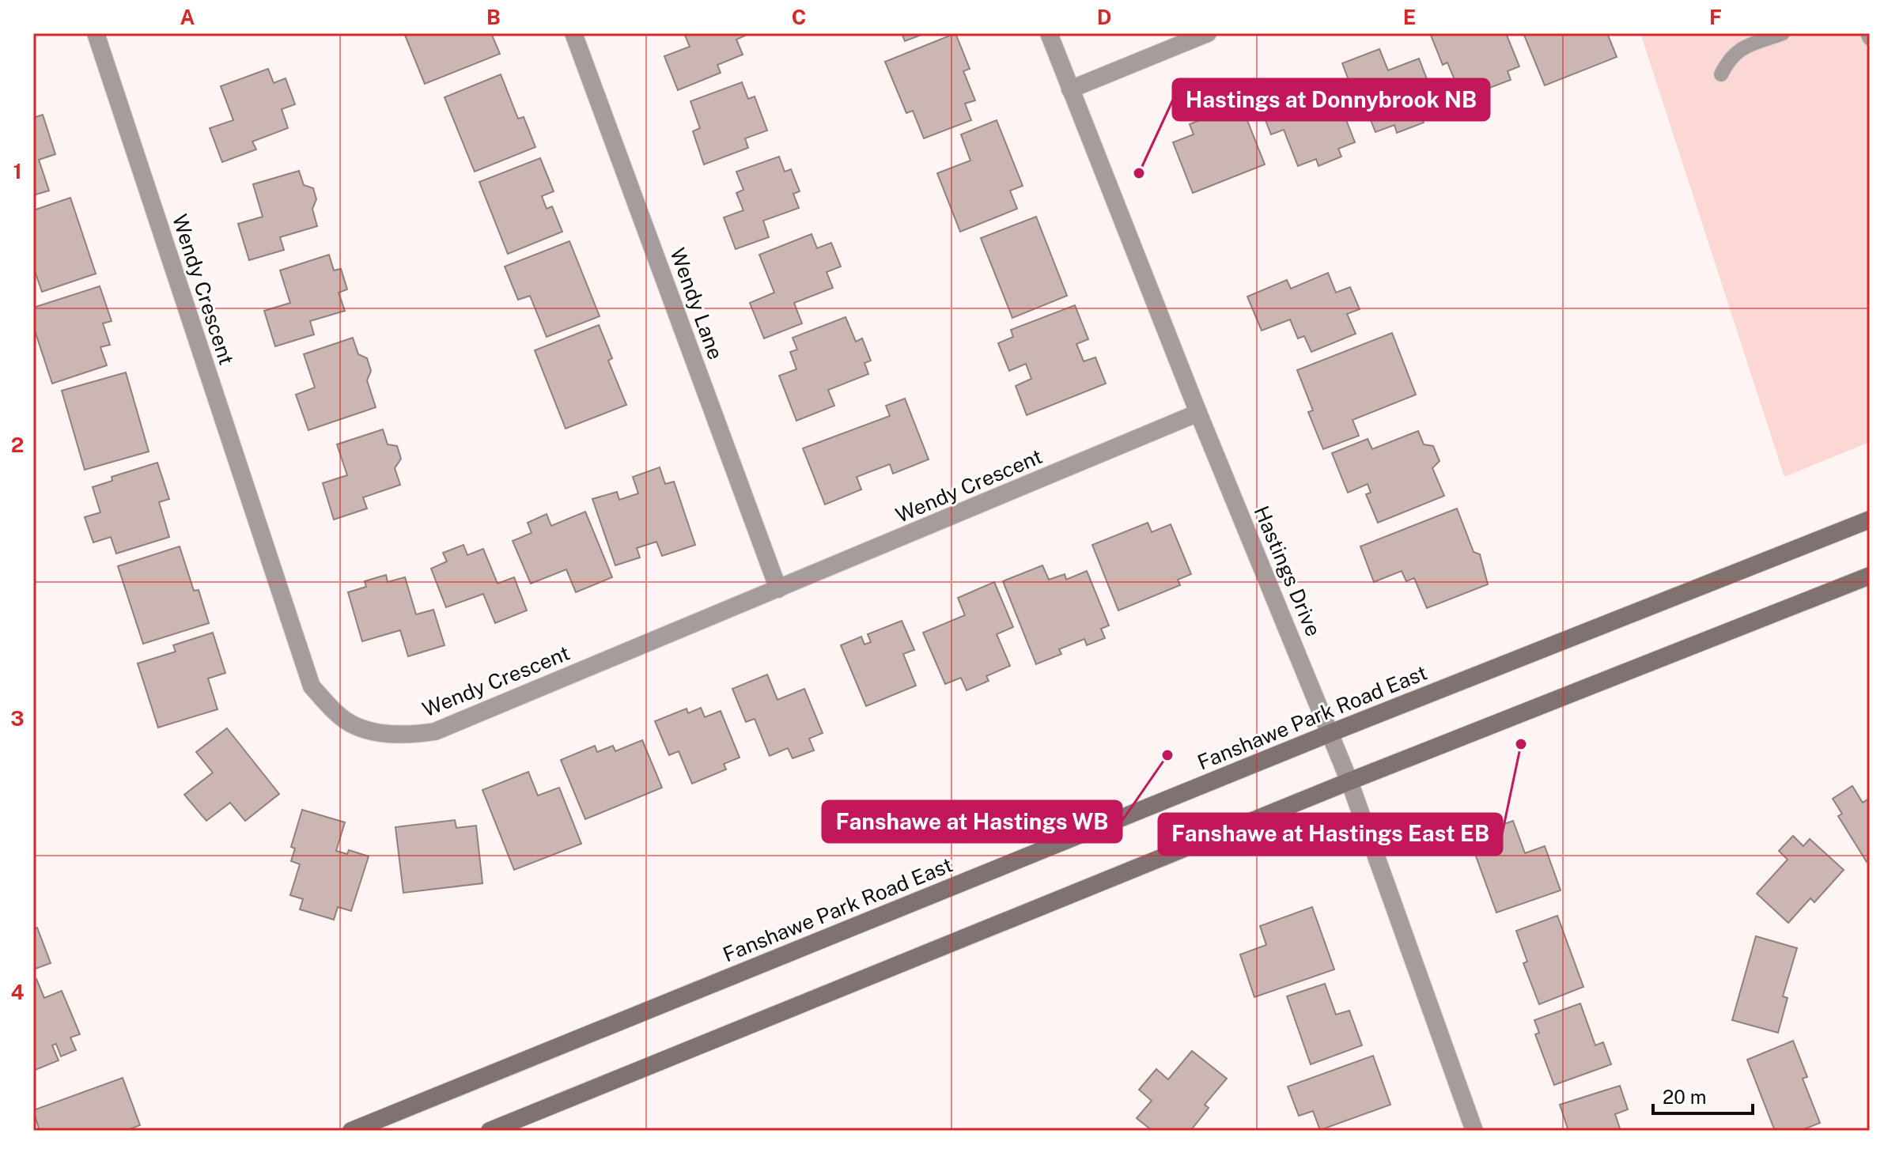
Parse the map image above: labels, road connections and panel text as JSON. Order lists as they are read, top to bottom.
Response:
{
  "streets": {
    "main road": ["Fanshawe Park Road East"],
    "street": ["Wendy Crescent", "Wendy Lane", "Hastings Drive"]
  },
  "crossings": [
    ["Wendy Crescent", "Wendy Lane"],
    ["Wendy Crescent", "Hastings Drive"],
    ["Hastings Drive", "Fanshawe Park Road East"]
  ],
  "places": ["Hastings at Donnybrook NB", "Fanshawe at Hastings East EB", "Fanshawe at Hastings WB"],
  "scale_bar": "20 m",
  "grid": {
    "columns": [
      "A",
      "B",
      "C",
      "D",
      "E",
      "F"
    ],
    "rows": [
      "1",
      "2",
      "3",
      "4"
    ]
  }
}
